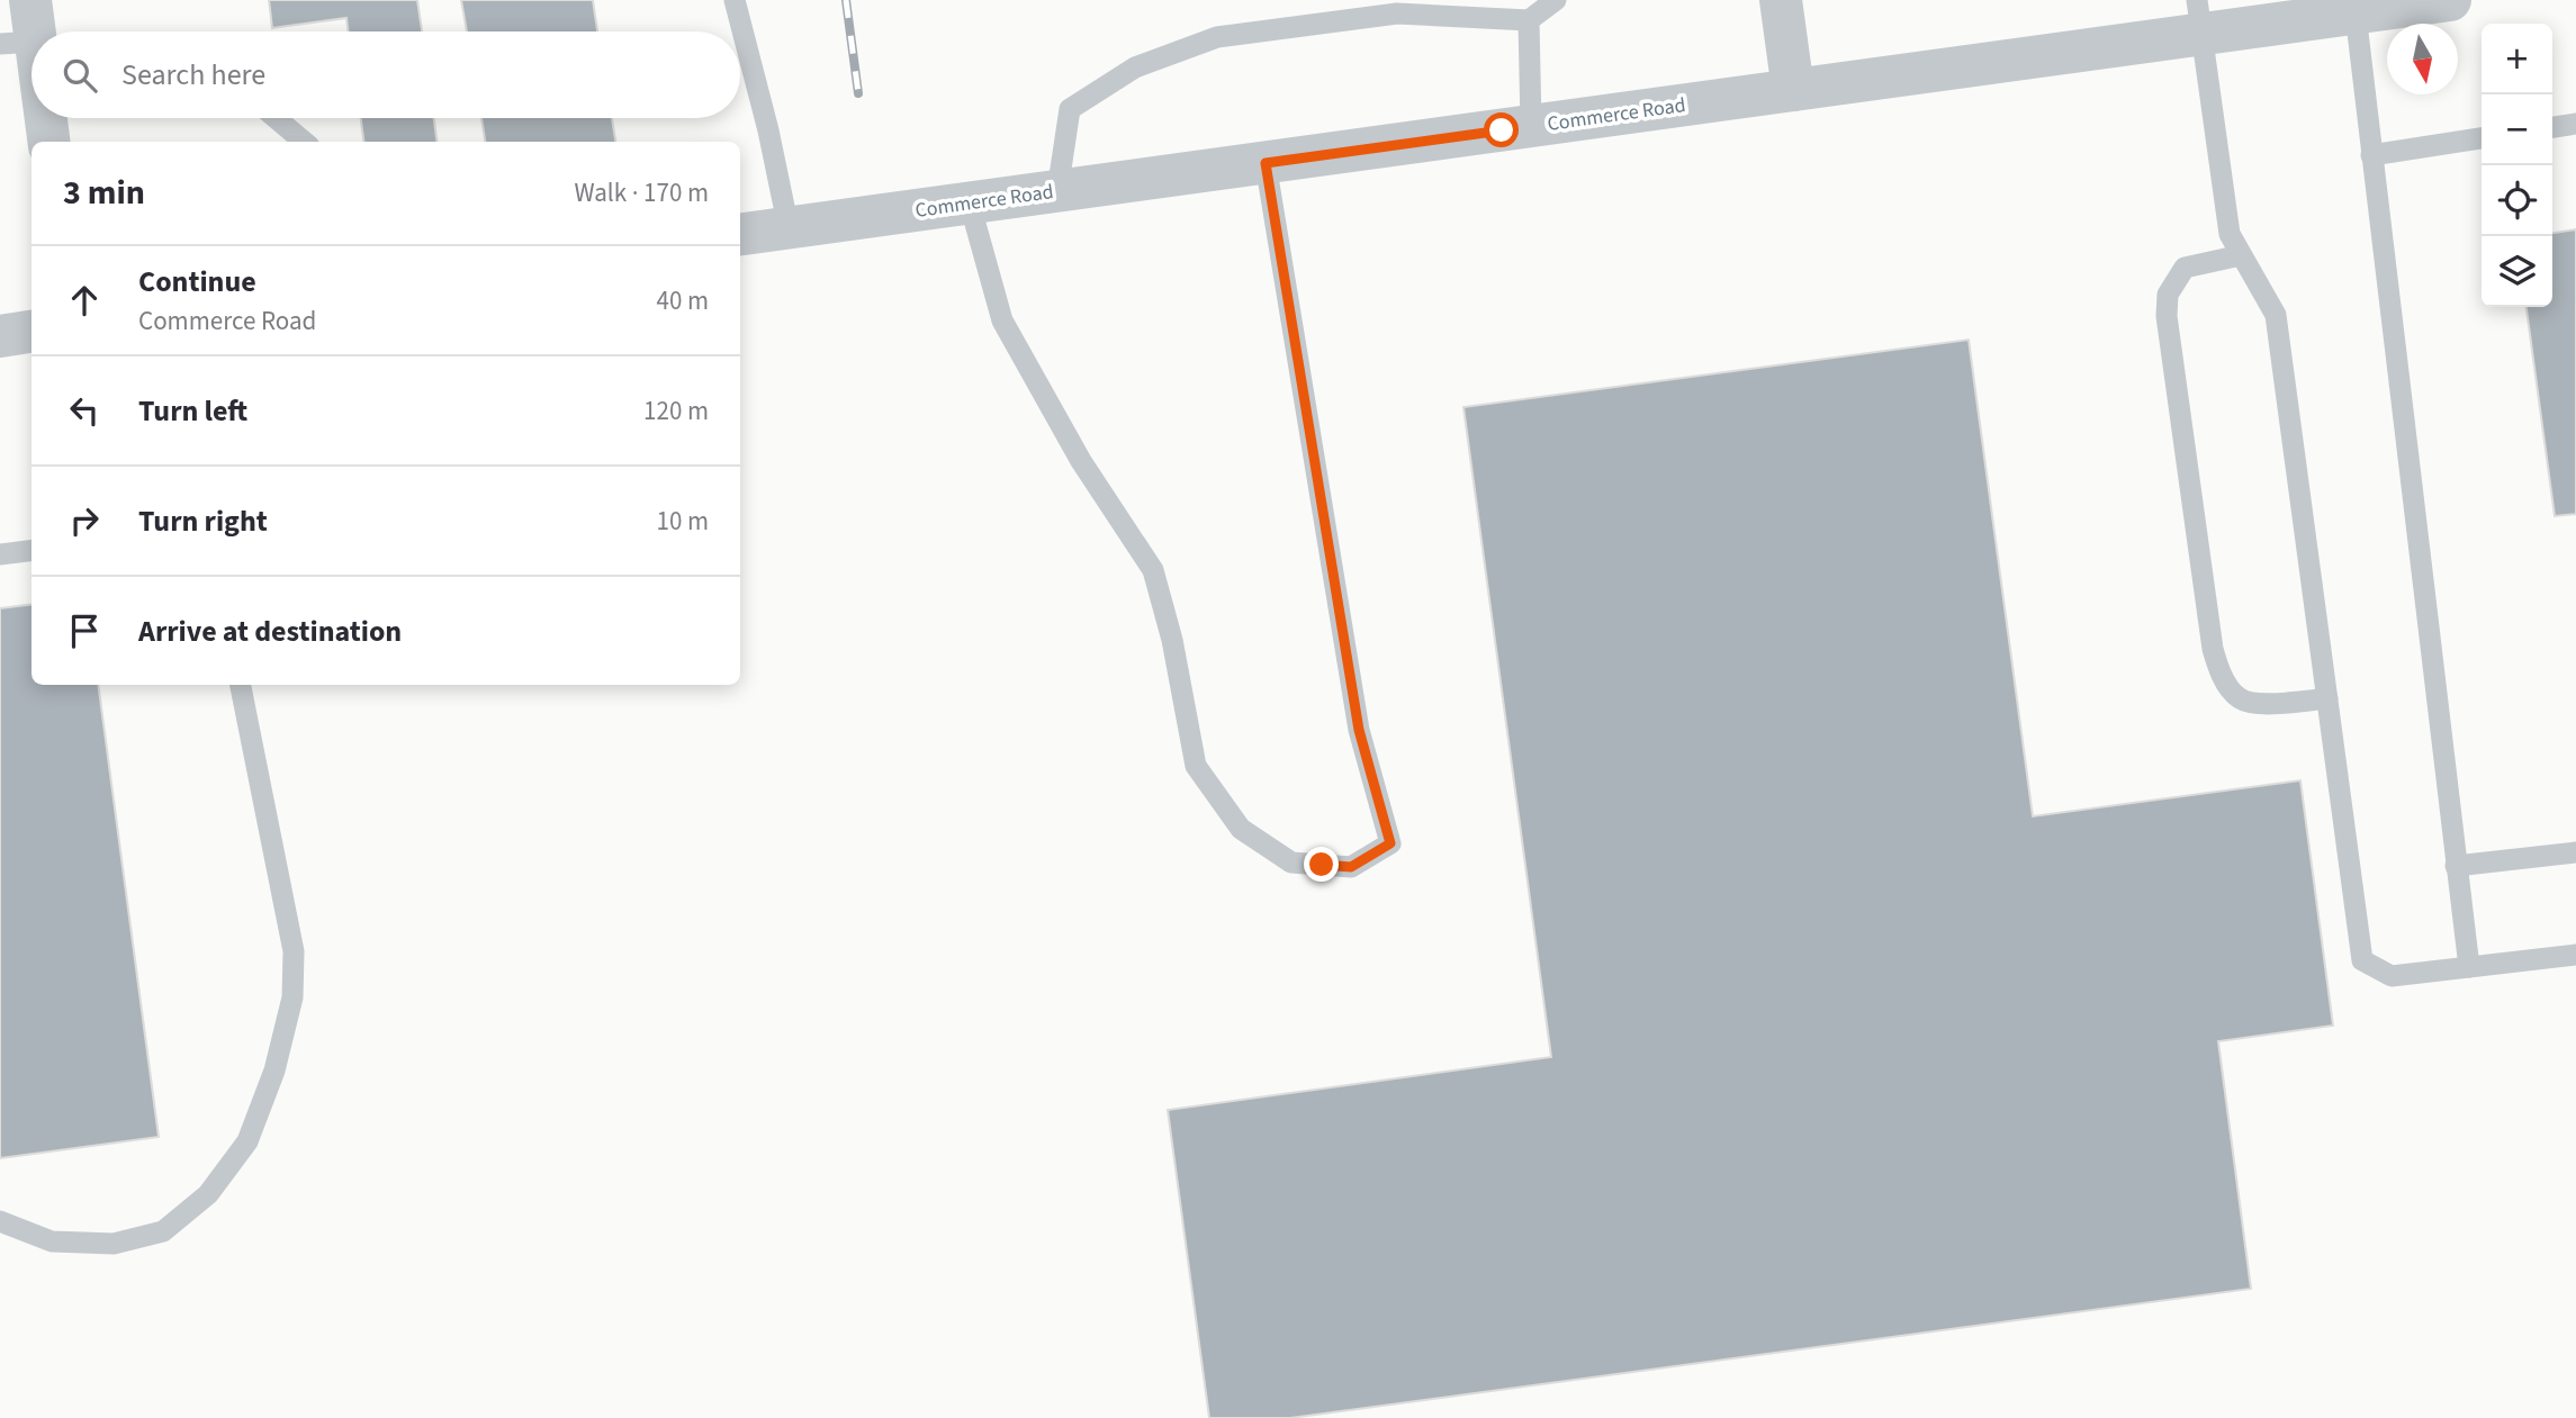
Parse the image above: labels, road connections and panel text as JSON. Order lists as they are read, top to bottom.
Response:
{
  "streets": {
    "street": ["Commerce Road"]
  },
  "north": "bottom",
  "page": {
    "map_buttons": ["+", "−"],
    "search": "Search here",
    "heading": ["3 min", "Walk · 170 m"],
    "list": [
      ["Continue", "Commerce Road", "40 m"],
      ["Turn left", "120 m"],
      ["Turn right", "10 m"],
      "Arrive at destination"
    ]
  }
}
